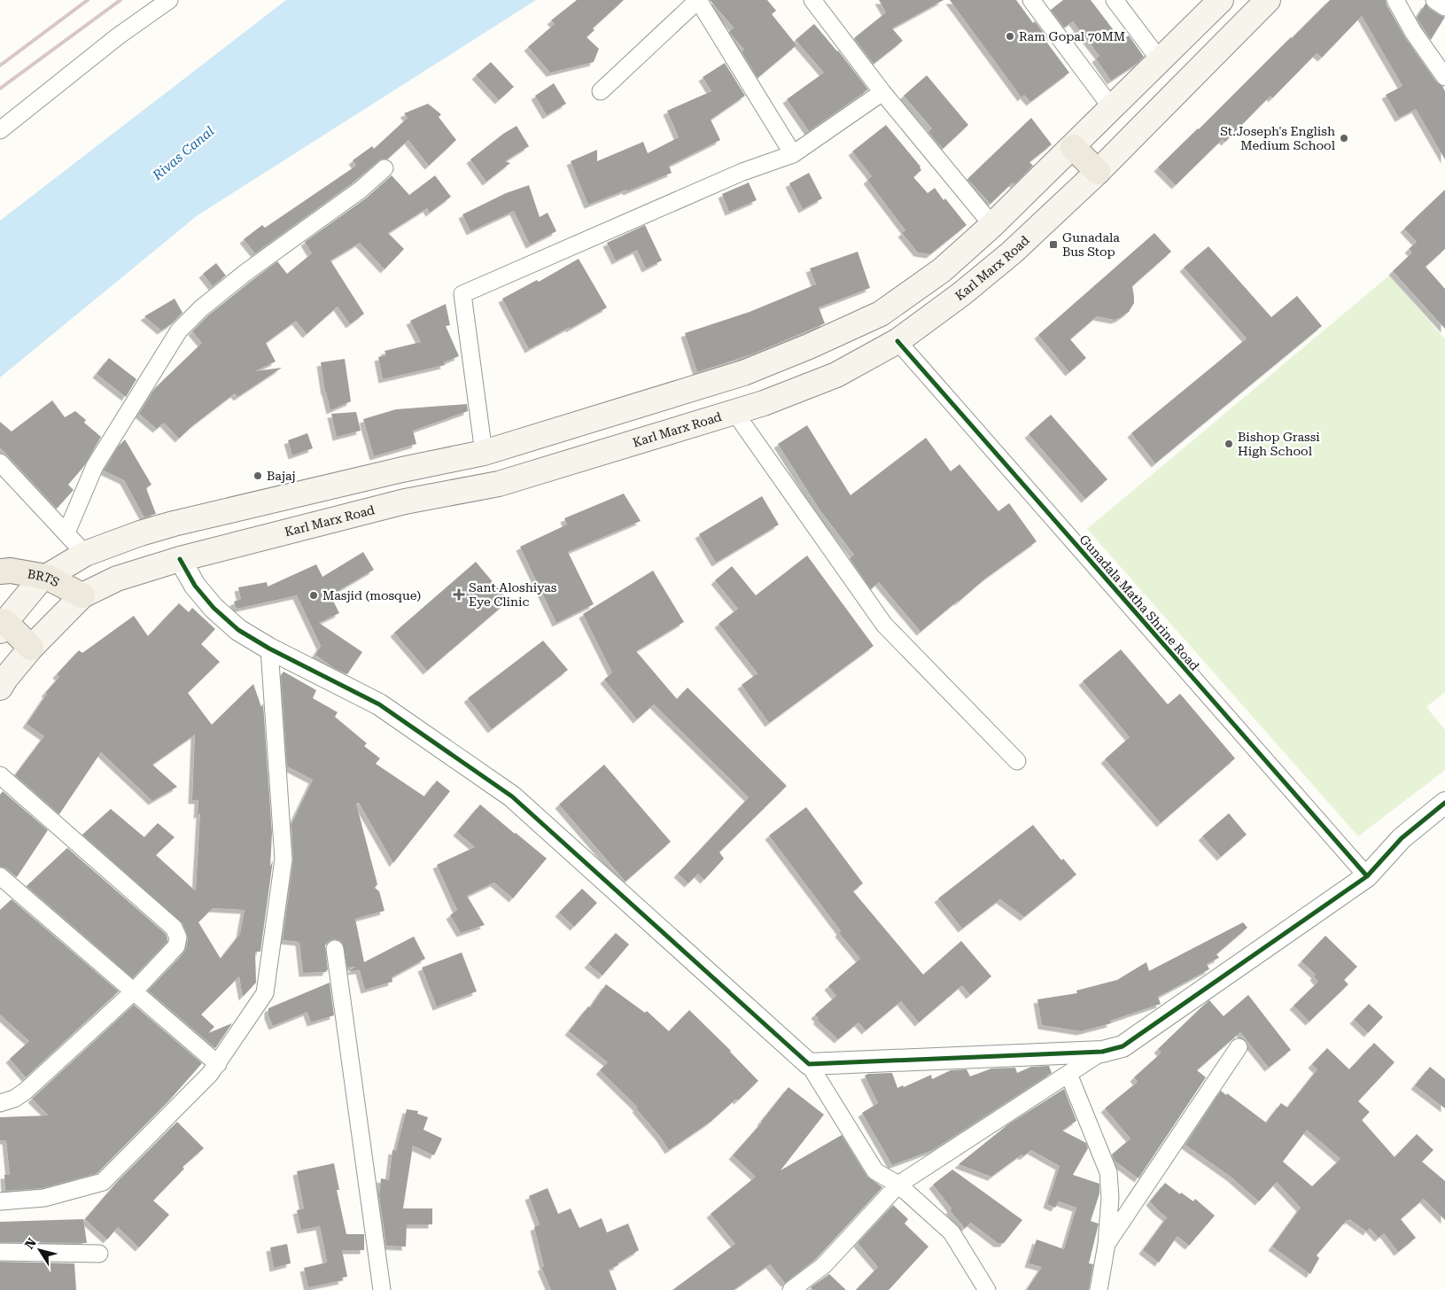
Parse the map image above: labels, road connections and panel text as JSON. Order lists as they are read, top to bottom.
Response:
{
  "streets": {
    "main road": ["Karl Marx Road", "BRTS"],
    "street": ["Gunadala Matha Shrine Road"]
  },
  "crossings": [
    ["Karl Marx Road", "BRTS"],
    ["Karl Marx Road", "Gunadala Matha Shrine Road"]
  ],
  "water": ["Rivas Canal"],
  "places": {
    "other": [
      "Ram Gopal 70MM",
      "St.Joseph's English Medium School",
      "Bishop Grassi High School",
      "Bajaj",
      "Masjid (mosque)"
    ],
    "transit": ["Gunadala Bus Stop"],
    "health": ["Sant Aloshiyas Eye Clinic"]
  },
  "north": "top left"
}
